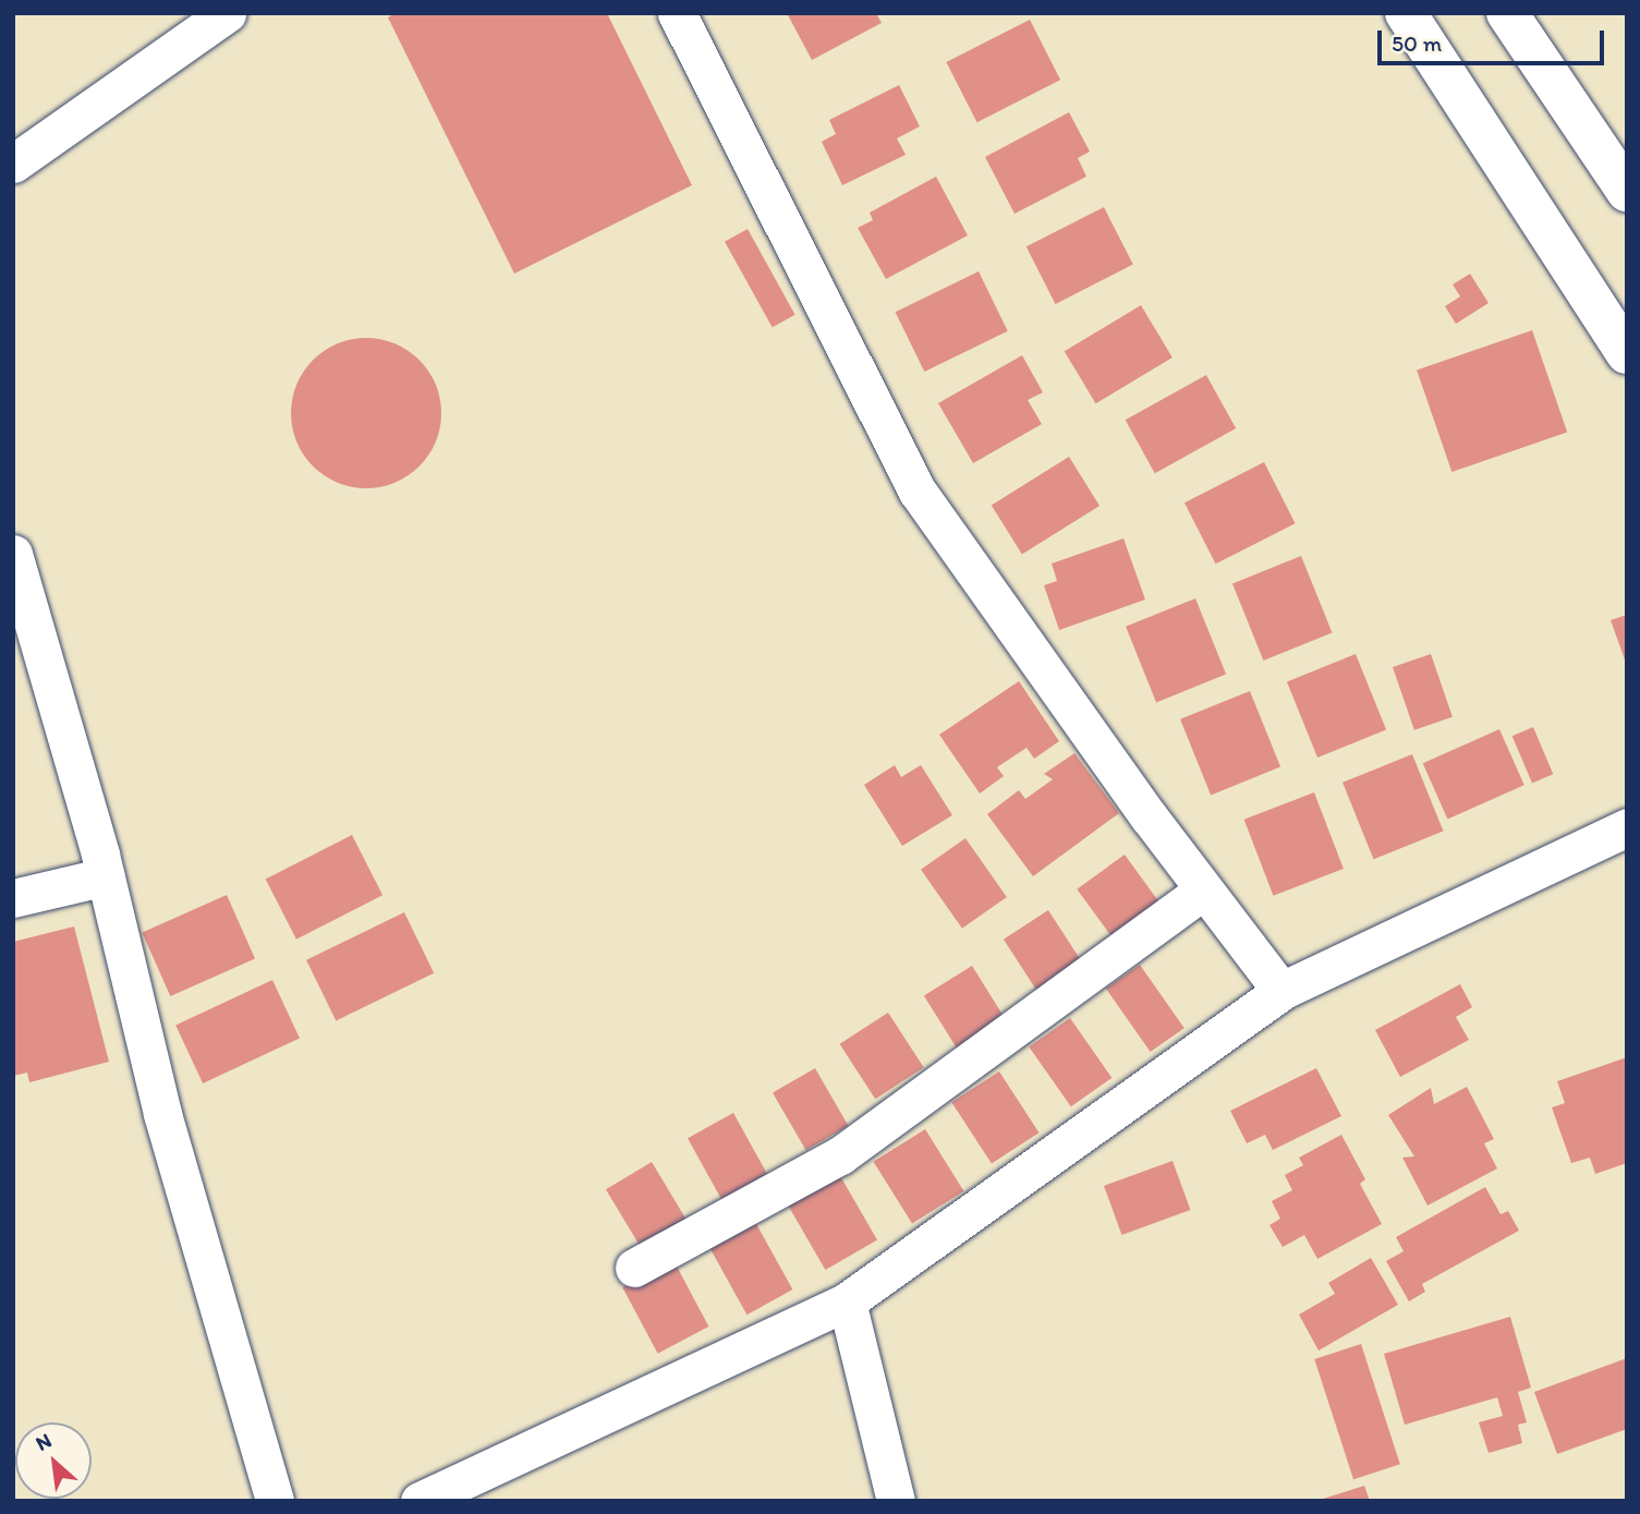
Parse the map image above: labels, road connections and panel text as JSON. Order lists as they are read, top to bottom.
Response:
{
  "scale_bar": "50 m",
  "north": "top left"
}
